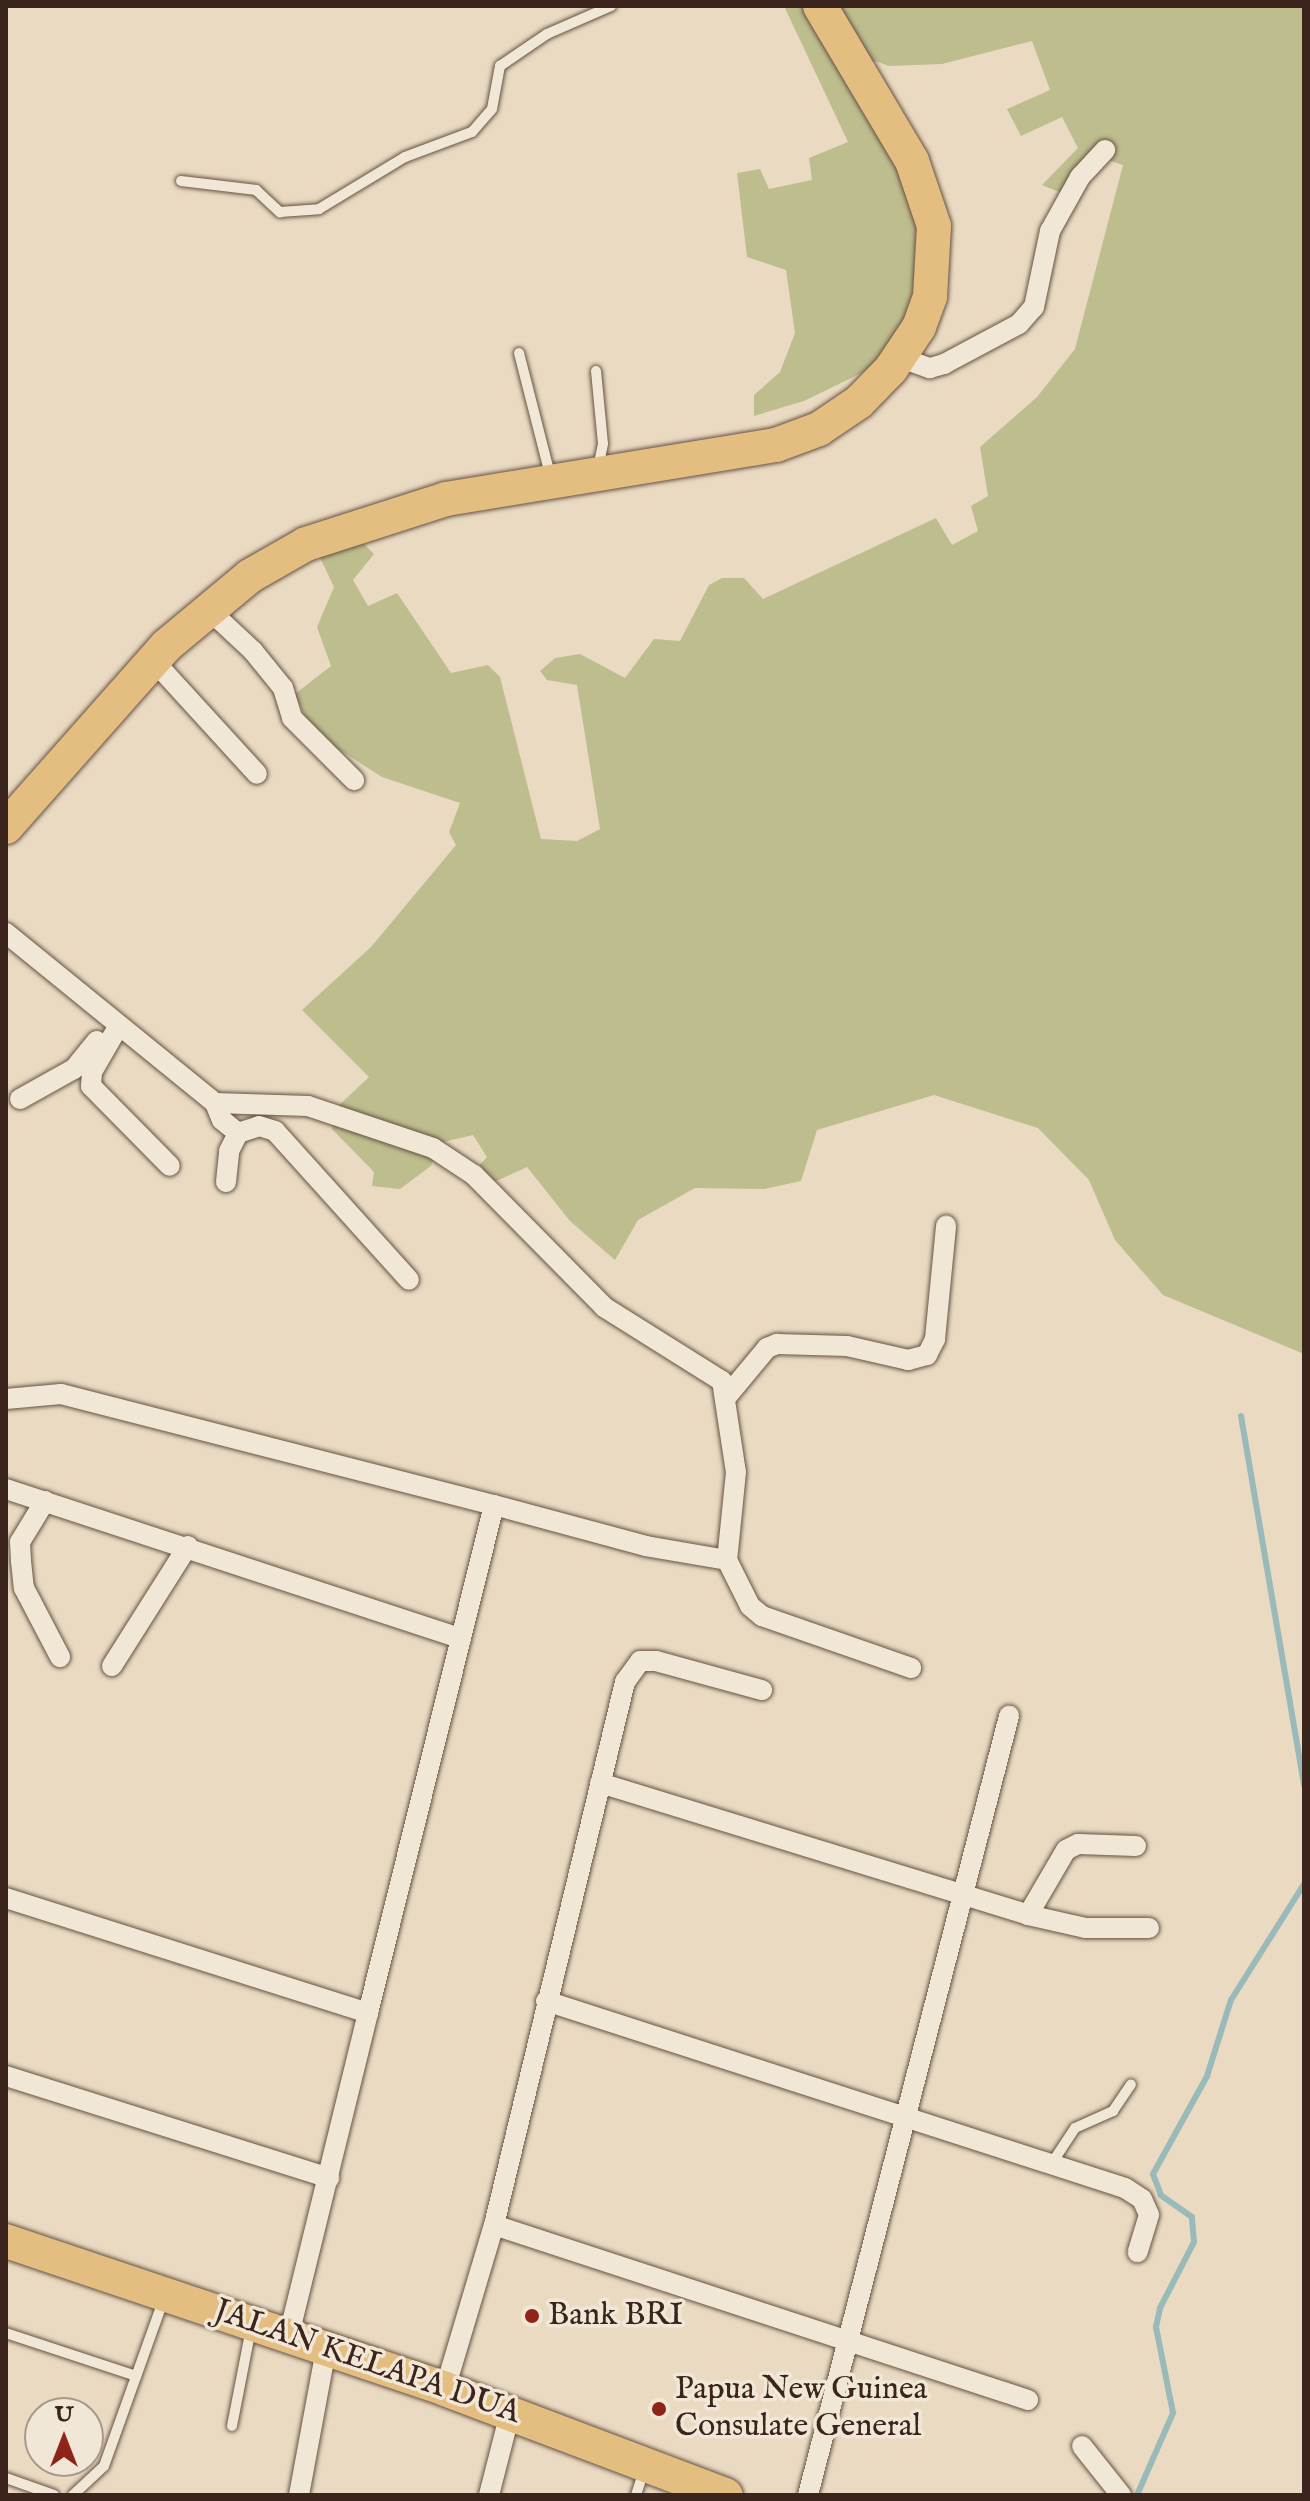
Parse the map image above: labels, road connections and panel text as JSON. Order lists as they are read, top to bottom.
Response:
{
  "streets": {
    "highway": ["JALAN KELAPA DUA"]
  },
  "places": ["Bank BRI", "Papua New Guinea Consulate General"],
  "north": "top"
}
